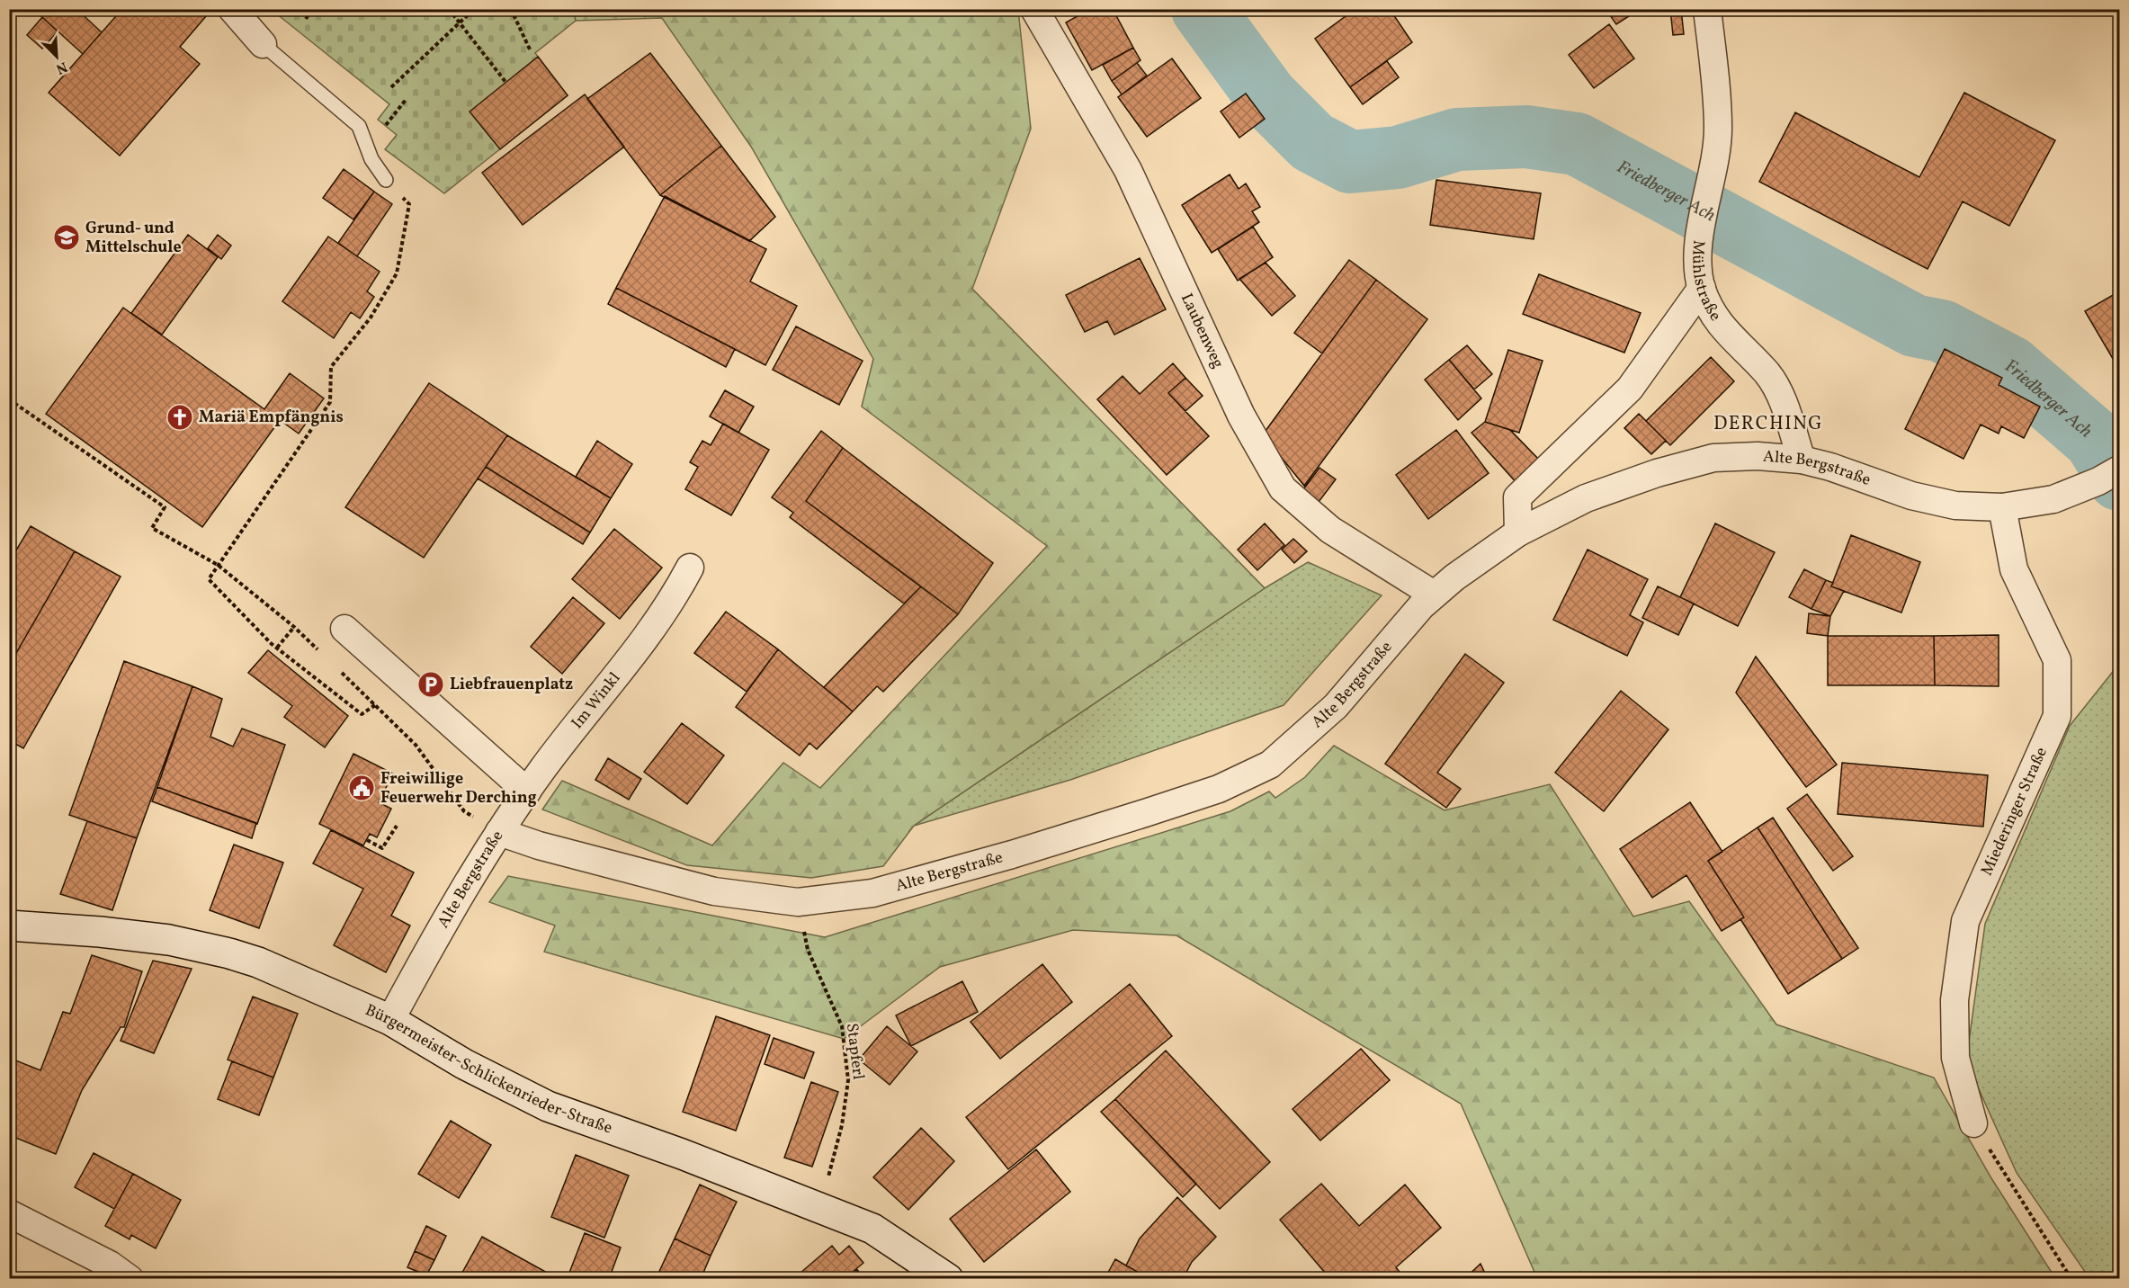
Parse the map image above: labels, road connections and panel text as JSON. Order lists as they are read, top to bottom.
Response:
{
  "streets": {
    "street": [
      "Mühlstraße",
      "Laubenweg",
      "Alte Bergstraße",
      "Im Winkl",
      "Miederinger Straße",
      "Bürgermeister-Schlickenrieder-Straße"
    ],
    "path": ["Stapferl"]
  },
  "crossings": [
    ["Mühlstraße", "Alte Bergstraße"],
    ["Laubenweg", "Alte Bergstraße"],
    ["Alte Bergstraße", "Im Winkl"],
    ["Alte Bergstraße", "Miederinger Straße"],
    ["Alte Bergstraße", "Stapferl"],
    ["Alte Bergstraße", "Bürgermeister-Schlickenrieder-Straße"],
    ["Stapferl", "Bürgermeister-Schlickenrieder-Straße"]
  ],
  "districts": ["DERCHING"],
  "water": ["Friedberger Ach"],
  "places": {
    "school or university": ["Grund- und Mittelschule"],
    "church": ["Mariä Empfängnis"],
    "parking": ["Liebfrauenplatz"],
    "public building": ["Freiwillige Feuerwehr Derching"]
  },
  "north": "bottom right"
}
